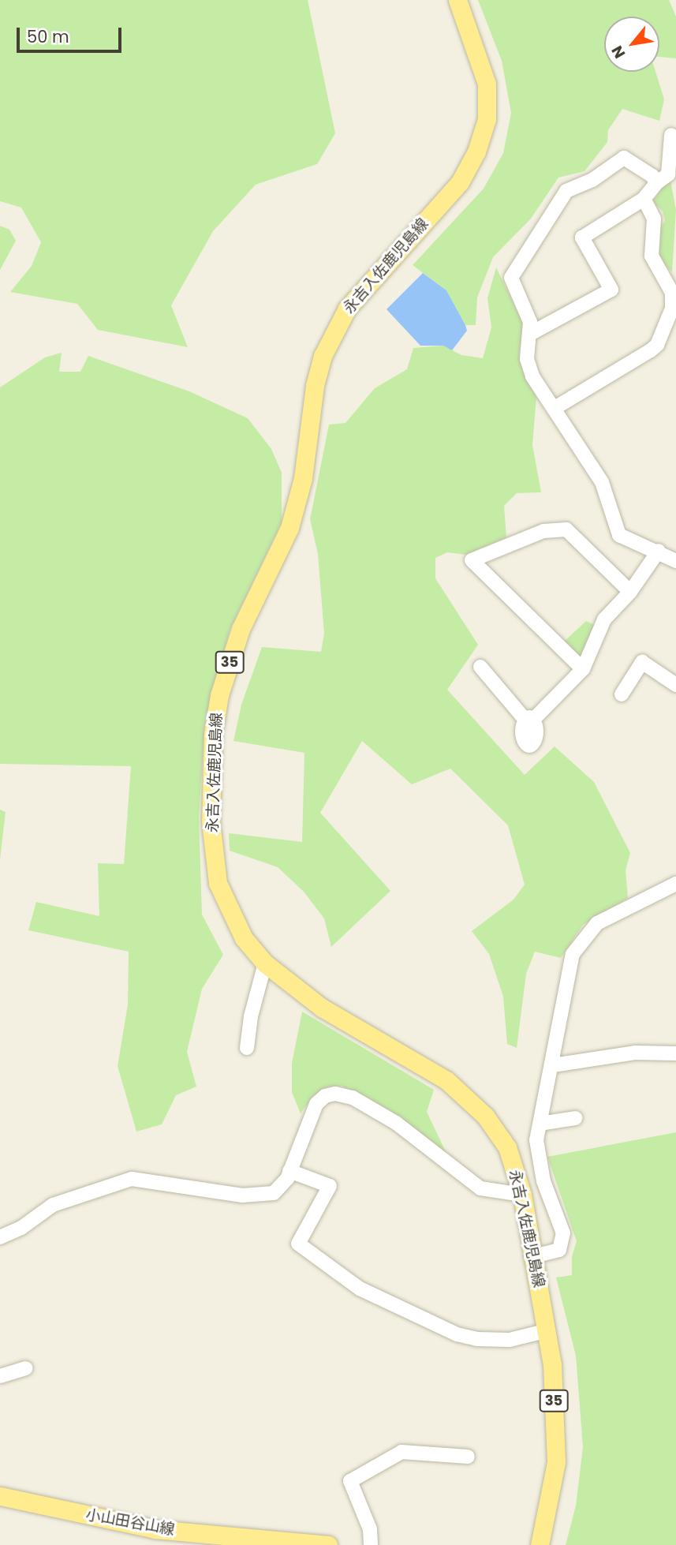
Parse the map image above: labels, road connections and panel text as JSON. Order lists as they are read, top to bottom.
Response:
{
  "streets": {
    "main road": ["永吉入佐鹿児島線", "35", "小山田谷山線"]
  },
  "scale_bar": "50 m",
  "north": "bottom left"
}
